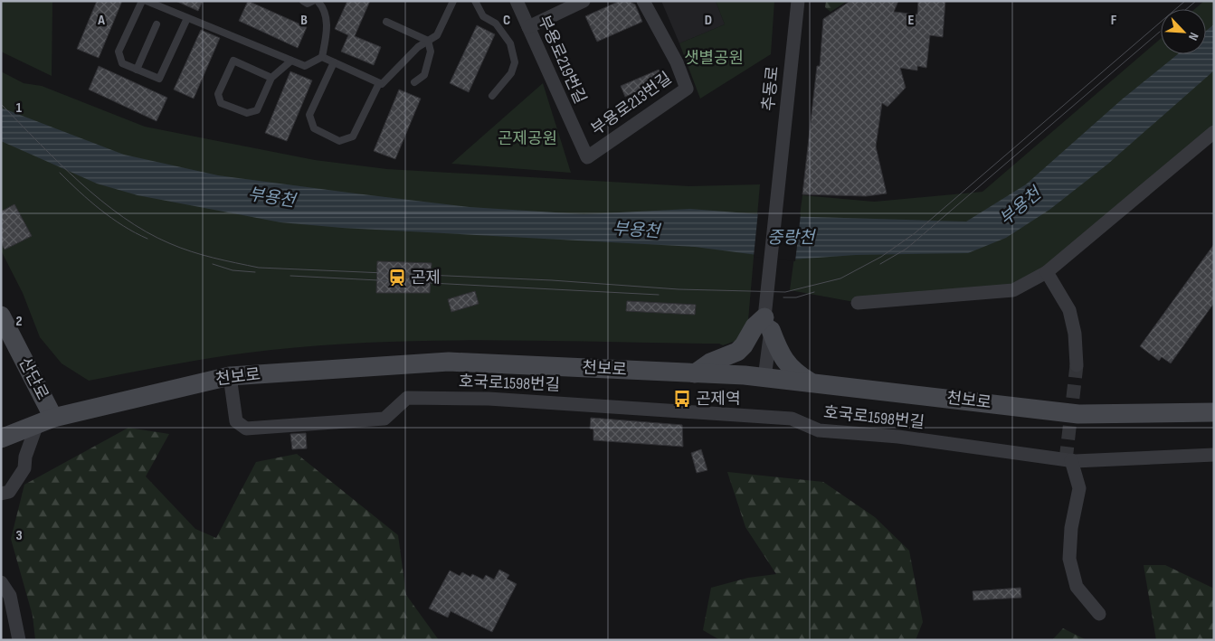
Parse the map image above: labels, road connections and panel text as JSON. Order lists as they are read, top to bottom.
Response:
{
  "streets": {
    "main road": ["천보로", "산단로"],
    "street": [
      "부용로219번길",
      "추동로",
      "부용로213번길",
      "호국로1598번길"
    ]
  },
  "crossings": [
    ["부용로219번길", "부용로213번길"],
    ["천보로", "산단로"],
    ["천보로", "호국로1598번길"]
  ],
  "water": ["부용천", "중랑천"],
  "parks": ["샛별공원", "곤제공원"],
  "places": {
    "station": ["곤제"],
    "bus stop": ["곤제역"]
  },
  "north": "bottom right",
  "grid": {
    "columns": [
      "A",
      "B",
      "C",
      "D",
      "E",
      "F"
    ],
    "rows": ["1", "2", "3"]
  }
}
